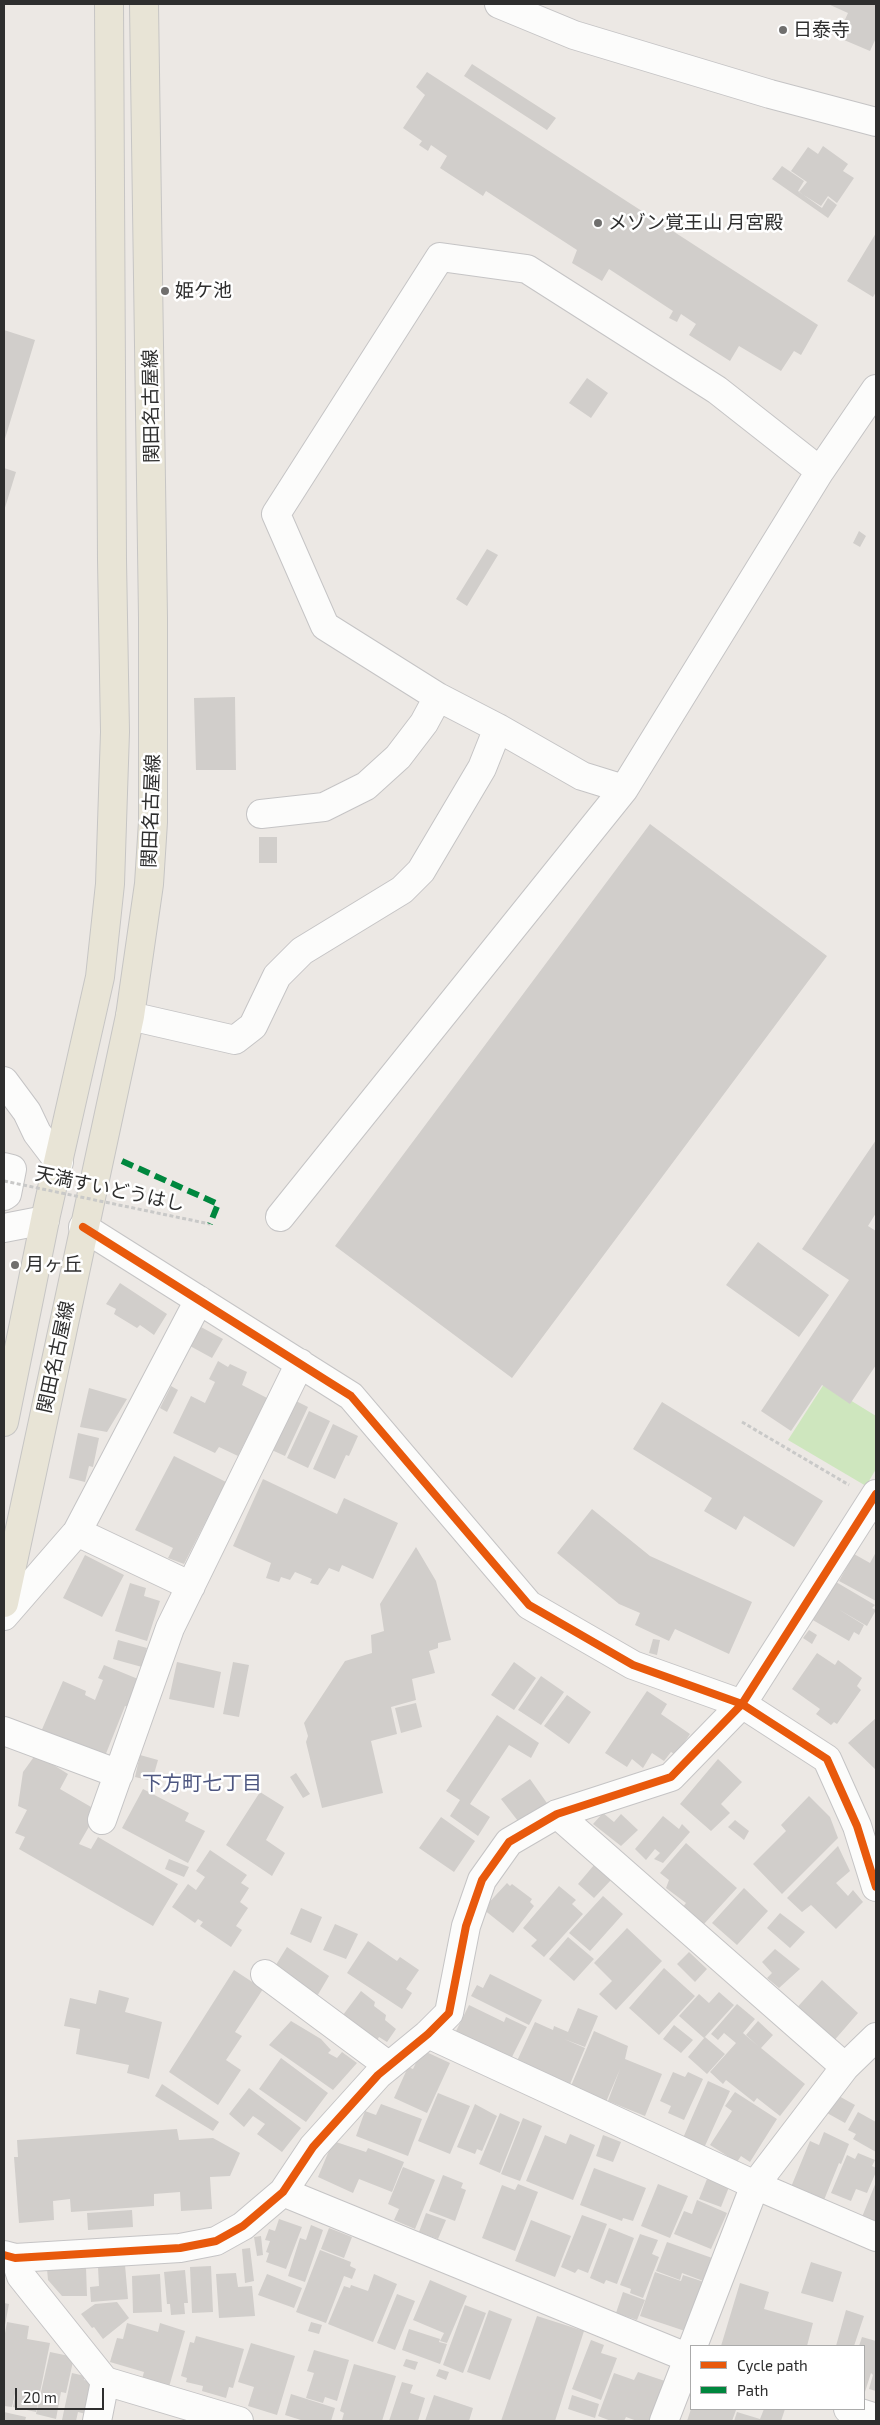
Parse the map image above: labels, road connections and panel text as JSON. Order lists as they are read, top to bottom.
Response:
{
  "streets": {
    "main road": ["関田名古屋線"],
    "path": ["天満すいどうはし"]
  },
  "districts": ["下方町七丁目"],
  "places": [
    "日泰寺",
    "メゾン覚王山 月宮殿",
    "姫ケ池",
    "月ヶ丘"
  ],
  "legend": ["Cycle path", "Path"],
  "scale_bar": "20 m"
}
